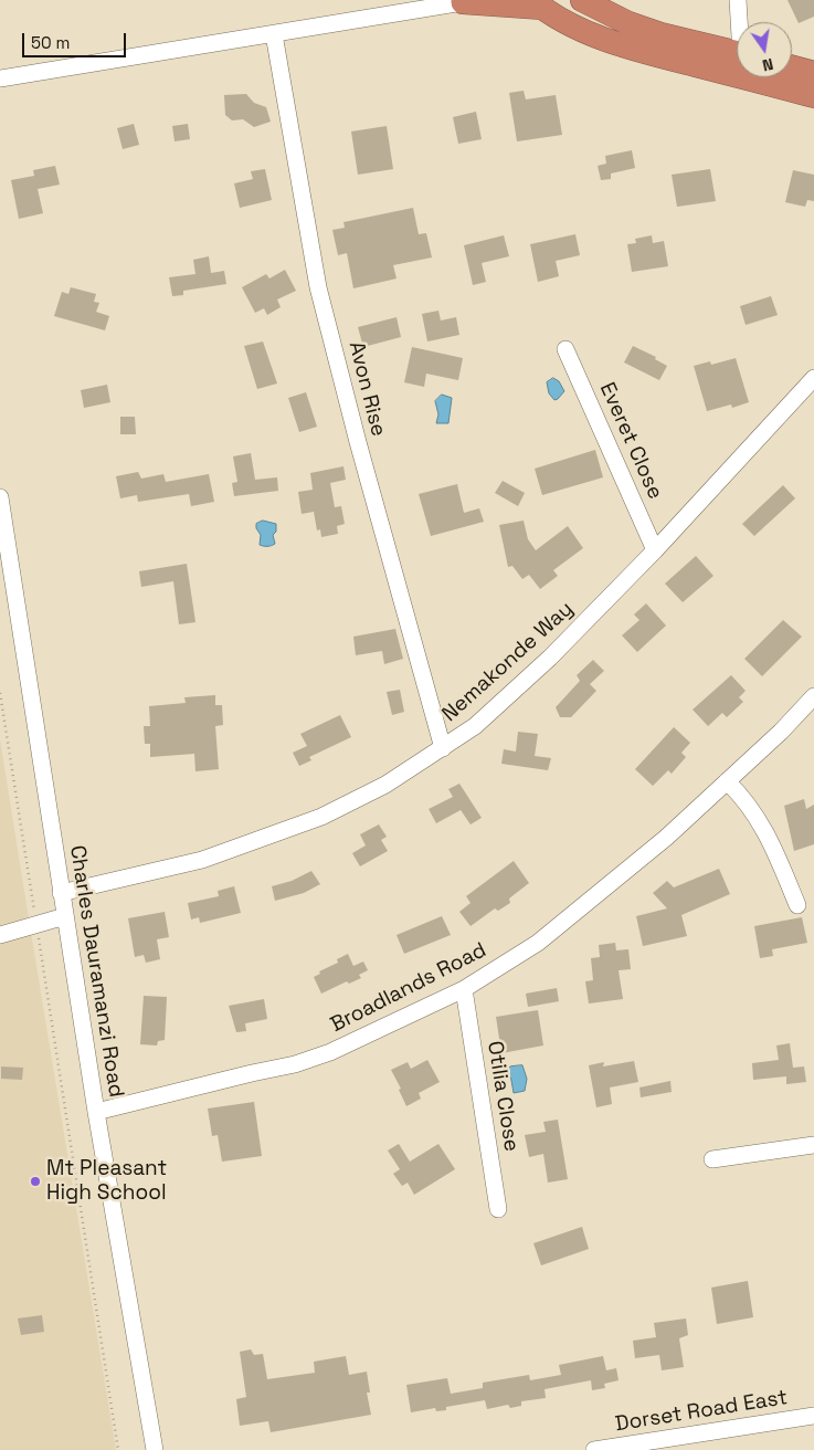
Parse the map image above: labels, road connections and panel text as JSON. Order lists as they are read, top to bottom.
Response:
{
  "streets": {
    "street": [
      "Avon Rise",
      "Everet Close",
      "Nemakonde Way",
      "Charles Dauramanzi Road",
      "Broadlands Road",
      "Otilia Close",
      "Dorset Road East"
    ]
  },
  "crossings": [
    ["Avon Rise", "Nemakonde Way"],
    ["Everet Close", "Nemakonde Way"],
    ["Nemakonde Way", "Charles Dauramanzi Road"],
    ["Charles Dauramanzi Road", "Broadlands Road"],
    ["Broadlands Road", "Otilia Close"]
  ],
  "places": ["Mt Pleasant High School"],
  "scale_bar": "50 m",
  "north": "bottom"
}
